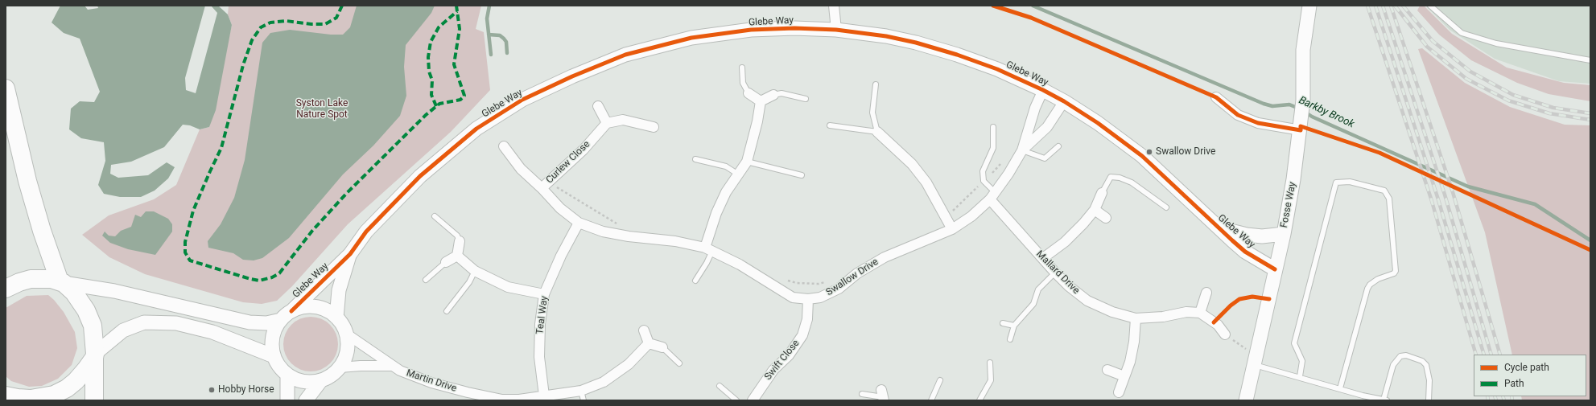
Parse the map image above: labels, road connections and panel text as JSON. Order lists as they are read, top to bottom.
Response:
{
  "streets": {
    "street": [
      "Glebe Way",
      "Curlew Close",
      "Fosse Way",
      "Mallard Drive",
      "Swallow Drive",
      "Teal Way",
      "Swift Close",
      "Martin Drive"
    ]
  },
  "crossings": [
    ["Glebe Way", "Fosse Way"],
    ["Glebe Way", "Swallow Drive"],
    ["Glebe Way", "Martin Drive"],
    ["Curlew Close", "Swallow Drive"],
    ["Curlew Close", "Teal Way"],
    ["Mallard Drive", "Swallow Drive"],
    ["Swallow Drive", "Teal Way"],
    ["Swallow Drive", "Swift Close"],
    ["Teal Way", "Martin Drive"]
  ],
  "water": ["Barkby Brook"],
  "parks": ["Syston Lake Nature Spot"],
  "places": ["Swallow Drive", "Hobby Horse"],
  "legend": ["Cycle path", "Path"]
}
